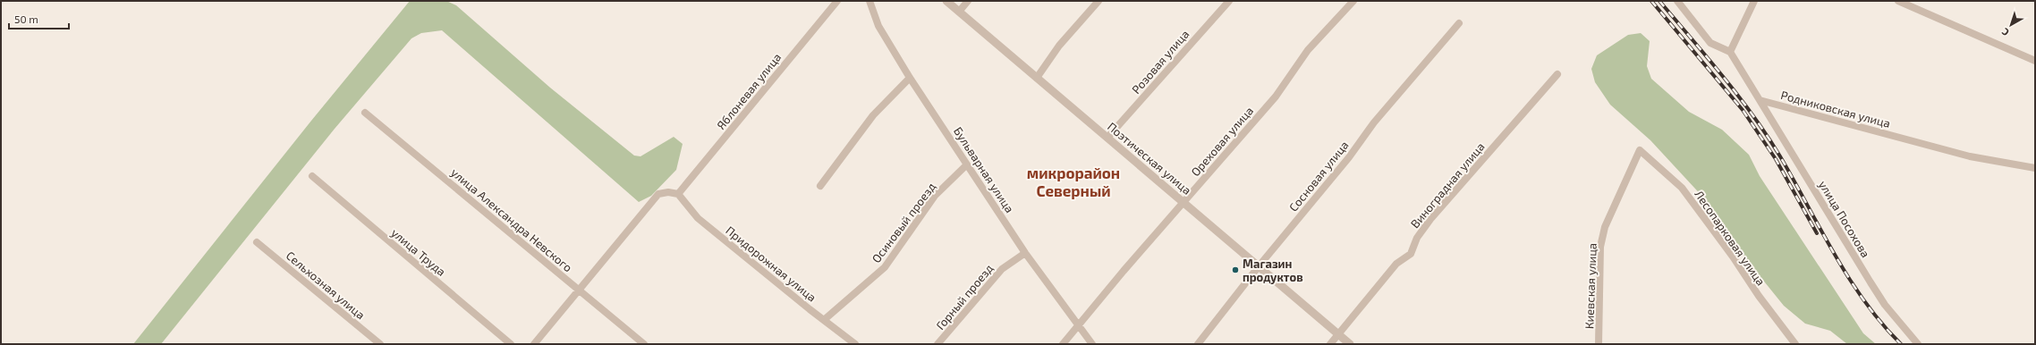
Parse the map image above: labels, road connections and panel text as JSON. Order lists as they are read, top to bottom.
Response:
{
  "streets": {
    "street": [
      "Розовая улица",
      "Яблоневая улица",
      "Родниковская улица",
      "Ореховая улица",
      "Поэтическая улица",
      "Бульварная улица",
      "Сосновая улица",
      "Виноградная улица",
      "улица Посохова",
      "улица Александра Невского",
      "Осиновый проезд",
      "Лесопарковая улица",
      "улица Труда",
      "Придорожная улица",
      "Сельхозная улица",
      "Киевская улица",
      "Горный проезд"
    ]
  },
  "crossings": [
    ["Розовая улица", "Поэтическая улица"],
    ["Яблоневая улица", "Придорожная улица"],
    ["Родниковская улица", "улица Посохова"],
    ["Ореховая улица", "Поэтическая улица"],
    ["Ореховая улица", "Бульварная улица"],
    ["Поэтическая улица", "Сосновая улица"],
    ["Поэтическая улица", "Виноградная улица"],
    ["Бульварная улица", "Осиновый проезд"],
    ["Бульварная улица", "Горный проезд"],
    ["Осиновый проезд", "Придорожная улица"],
    ["Лесопарковая улица", "Киевская улица"]
  ],
  "districts": ["микрорайон Северный"],
  "places": ["Магазин продуктов"],
  "scale_bar": "50 m",
  "north": "bottom left"
}
